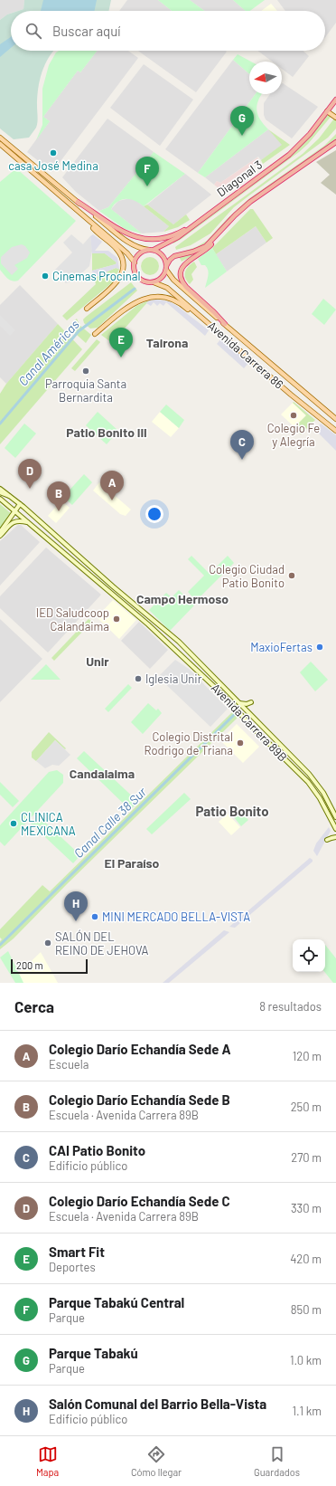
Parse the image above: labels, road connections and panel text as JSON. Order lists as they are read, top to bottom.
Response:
{
  "streets": {
    "highway": ["Diagonal 3"],
    "main road": ["Avenida Carrera 86", "Avenida Carrera 89B"]
  },
  "crossings": [
    ["Diagonal 3", "Avenida Carrera 86"]
  ],
  "districts": [
    "Tairona",
    "Patio Bonito III",
    "Campo Hermoso",
    "Unir",
    "Candalaima",
    "Patio Bonito",
    "El Paraíso"
  ],
  "water": ["Canal Américas", "Canal Calle 38 Sur"],
  "places": [
    "casa José Medina",
    "Cinemas Procinal",
    "Parroquia Santa Bernardita",
    "Colegio Fe y Alegría",
    "Colegio Ciudad Patio Bonito",
    "IED Saludcoop Calandaima",
    "MaxioFertas",
    "Iglesia Unir",
    "Colegio Distrital Rodrigo de Triana",
    "CLINICA MEXICANA",
    "MINI MERCADO BELLA-VISTA",
    "SALÓN DEL REINO DE JEHOVA"
  ],
  "scale_bar": "200 m",
  "north": "left",
  "page": {
    "search": "Buscar aquí",
    "pins": [
      "G",
      "F",
      "E",
      "C",
      "D",
      "A",
      "B",
      "H"
    ],
    "scale": "200 m",
    "heading": ["Cerca", "8 resultados"],
    "list": [
      {
        "mark": "A",
        "name": "Colegio Darío Echandía Sede A",
        "note": "Escuela",
        "value": "120 m"
      },
      {
        "mark": "B",
        "name": "Colegio Darío Echandía Sede B",
        "note": "Escuela · Avenida Carrera 89B",
        "value": "250 m"
      },
      {
        "mark": "C",
        "name": "CAI Patio Bonito",
        "note": "Edificio público",
        "value": "270 m"
      },
      {
        "mark": "D",
        "name": "Colegio Darío Echandía Sede C",
        "note": "Escuela · Avenida Carrera 89B",
        "value": "330 m"
      },
      {
        "mark": "E",
        "name": "Smart Fit",
        "note": "Deportes",
        "value": "420 m"
      },
      {
        "mark": "F",
        "name": "Parque Tabakú Central",
        "note": "Parque",
        "value": "850 m"
      },
      {
        "mark": "G",
        "name": "Parque Tabakú",
        "note": "Parque",
        "value": "1.0 km"
      },
      {
        "mark": "H",
        "name": "Salón Comunal del Barrio Bella-Vista",
        "note": "Edificio público",
        "value": "1.1 km"
      }
    ],
    "nav": ["Mapa", "Cómo llegar", "Guardados"]
  }
}
